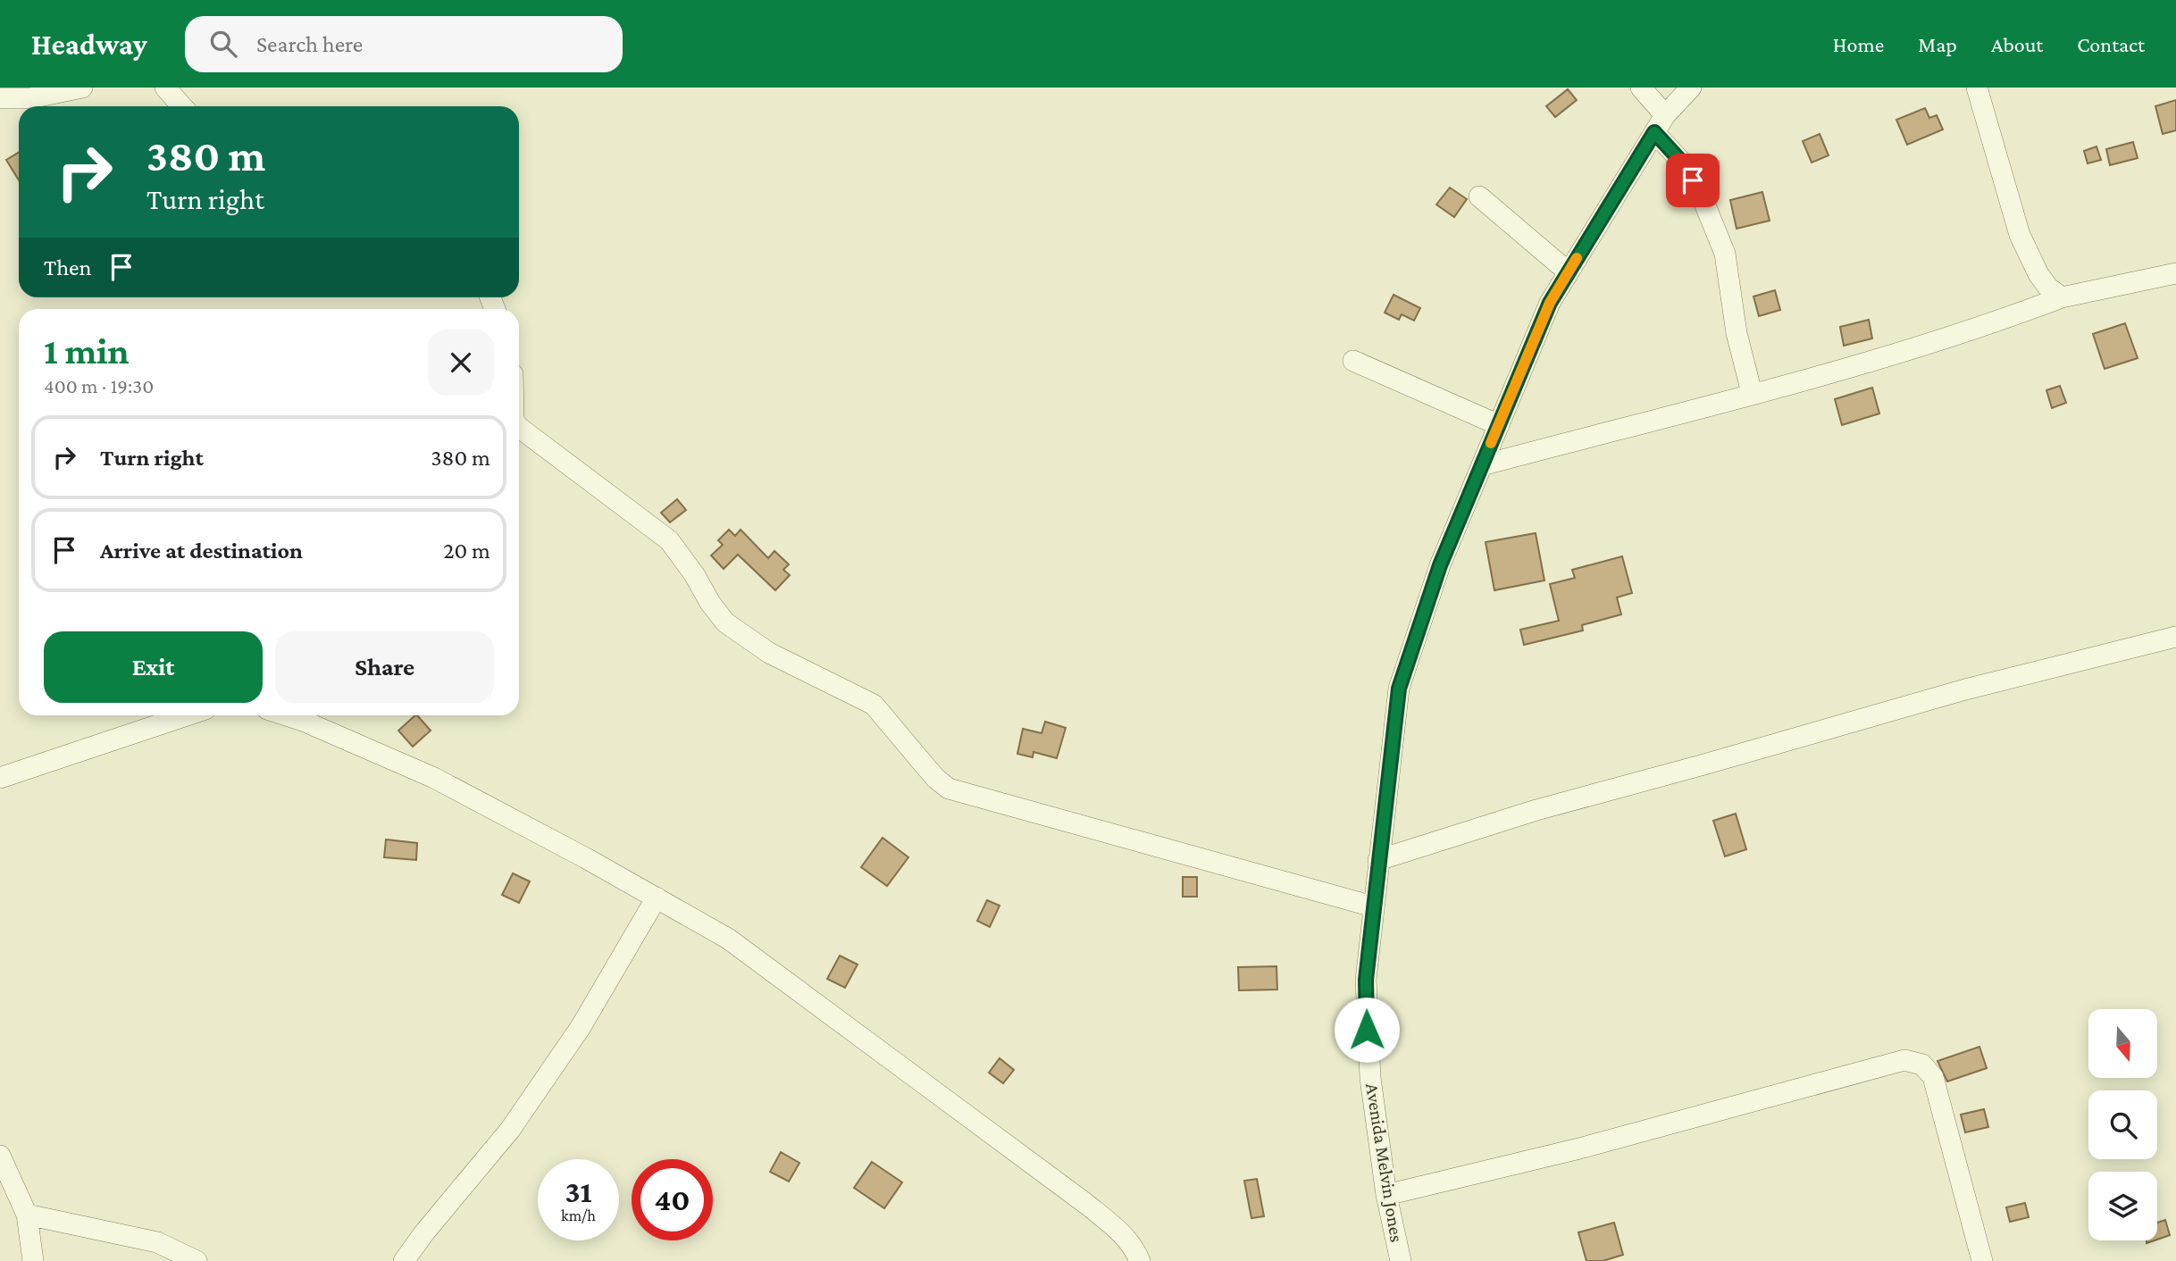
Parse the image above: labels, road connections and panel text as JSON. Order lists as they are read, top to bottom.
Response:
{
  "streets": {
    "street": ["Avenida Melvin Jones"]
  },
  "north": "bottom",
  "page": {
    "header": "Headway",
    "search": "Search here",
    "nav": [
      "Home",
      "Map",
      "About",
      "Contact"
    ],
    "turn": ["380 m", "Turn right"],
    "then": "Then",
    "heading": ["1 min", "400 m · 19:30"],
    "list": [
      {
        "name": "Turn right",
        "value": "380 m"
      },
      {
        "name": "Arrive at destination",
        "value": "20 m"
      }
    ],
    "buttons": ["Exit", "Share"],
    "speed": "31 km/h",
    "limit": "40"
  }
}
